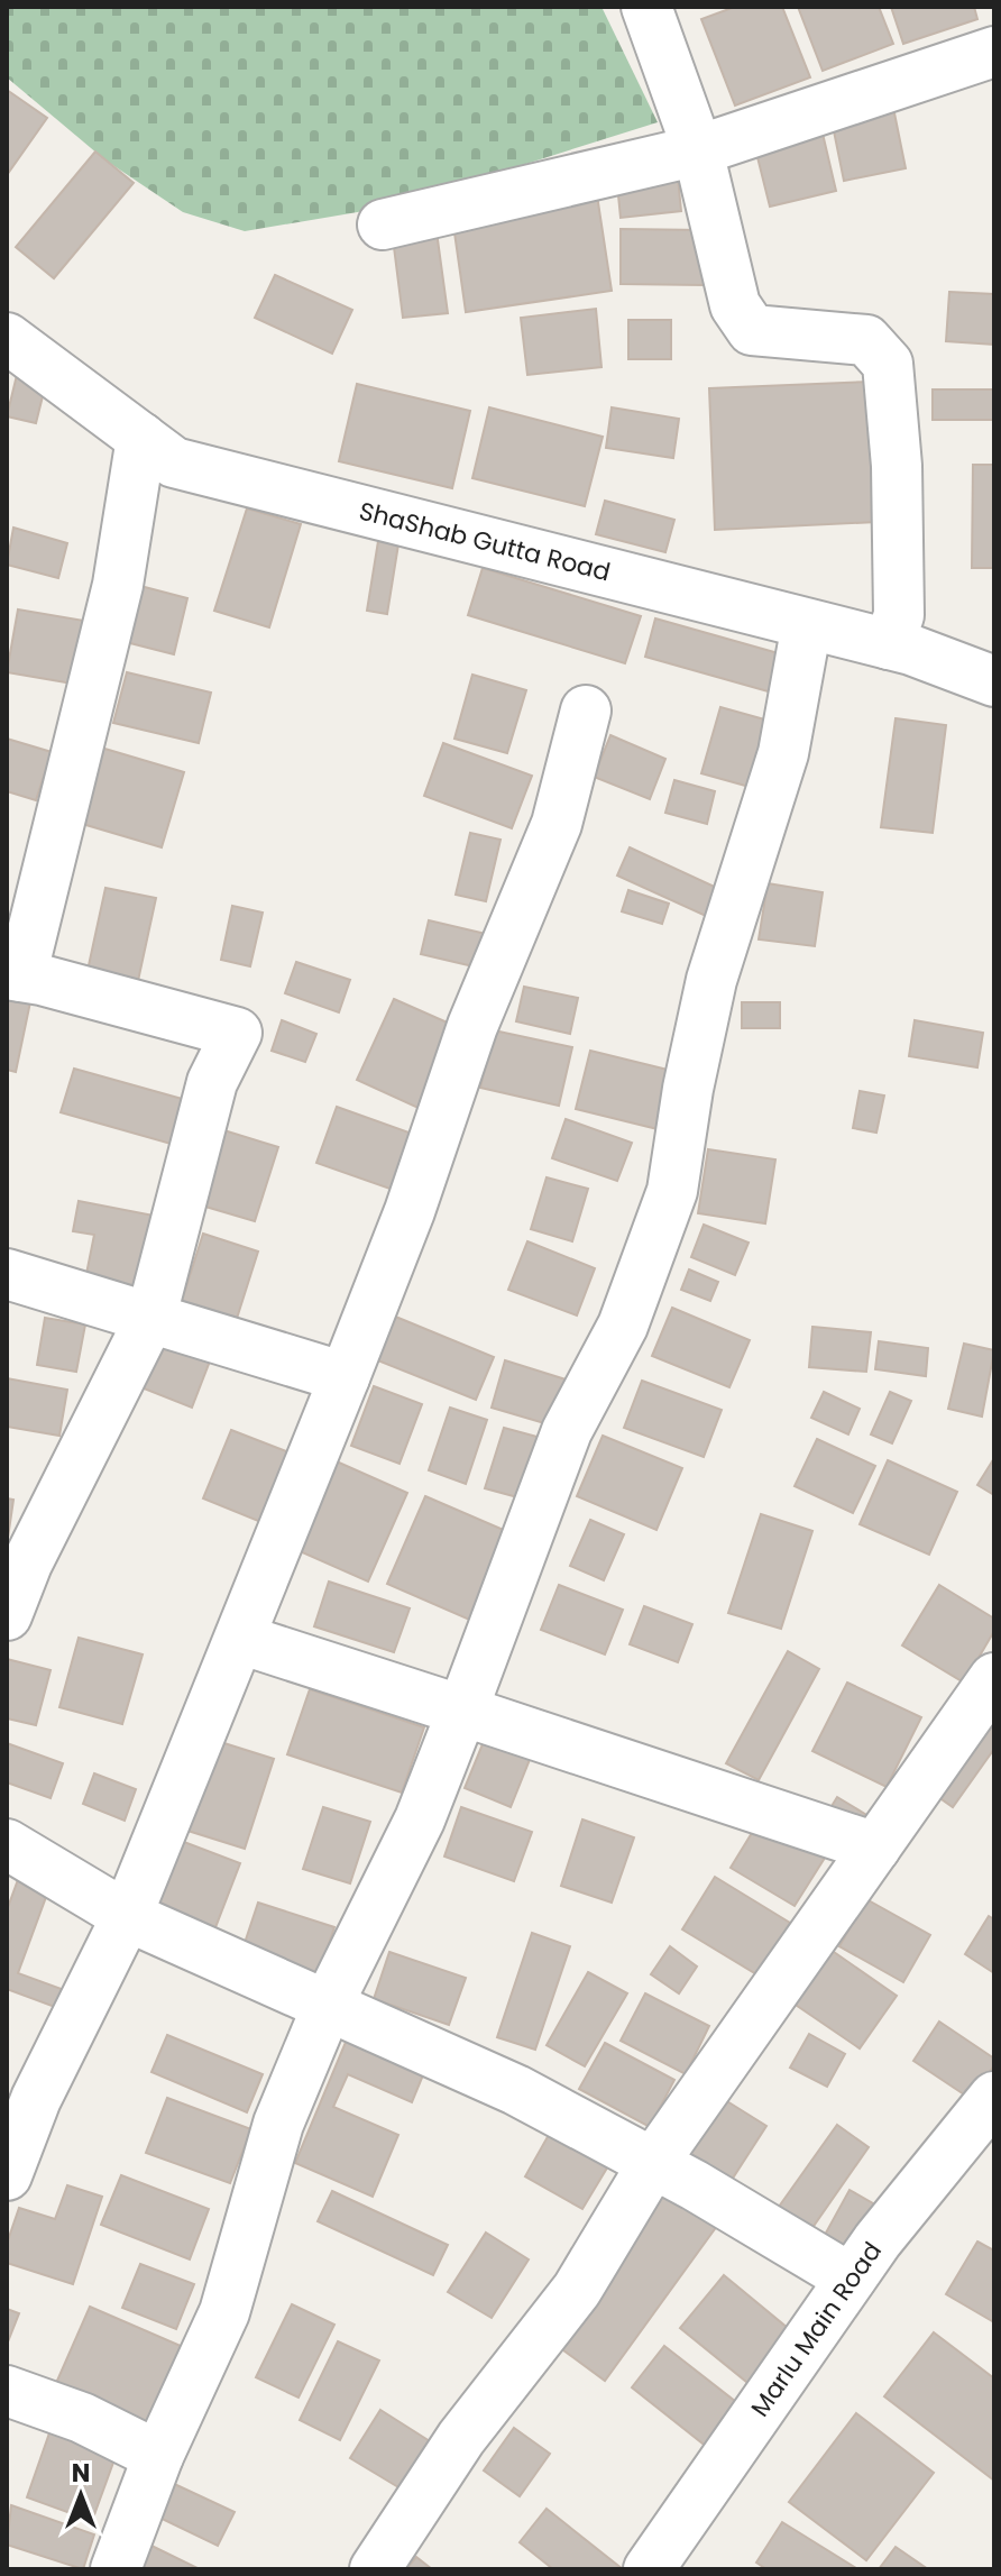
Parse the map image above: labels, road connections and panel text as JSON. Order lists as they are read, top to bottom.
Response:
{
  "streets": {
    "street": ["ShaShab Gutta Road", "Marlu Main Road"]
  },
  "north": "top"
}
